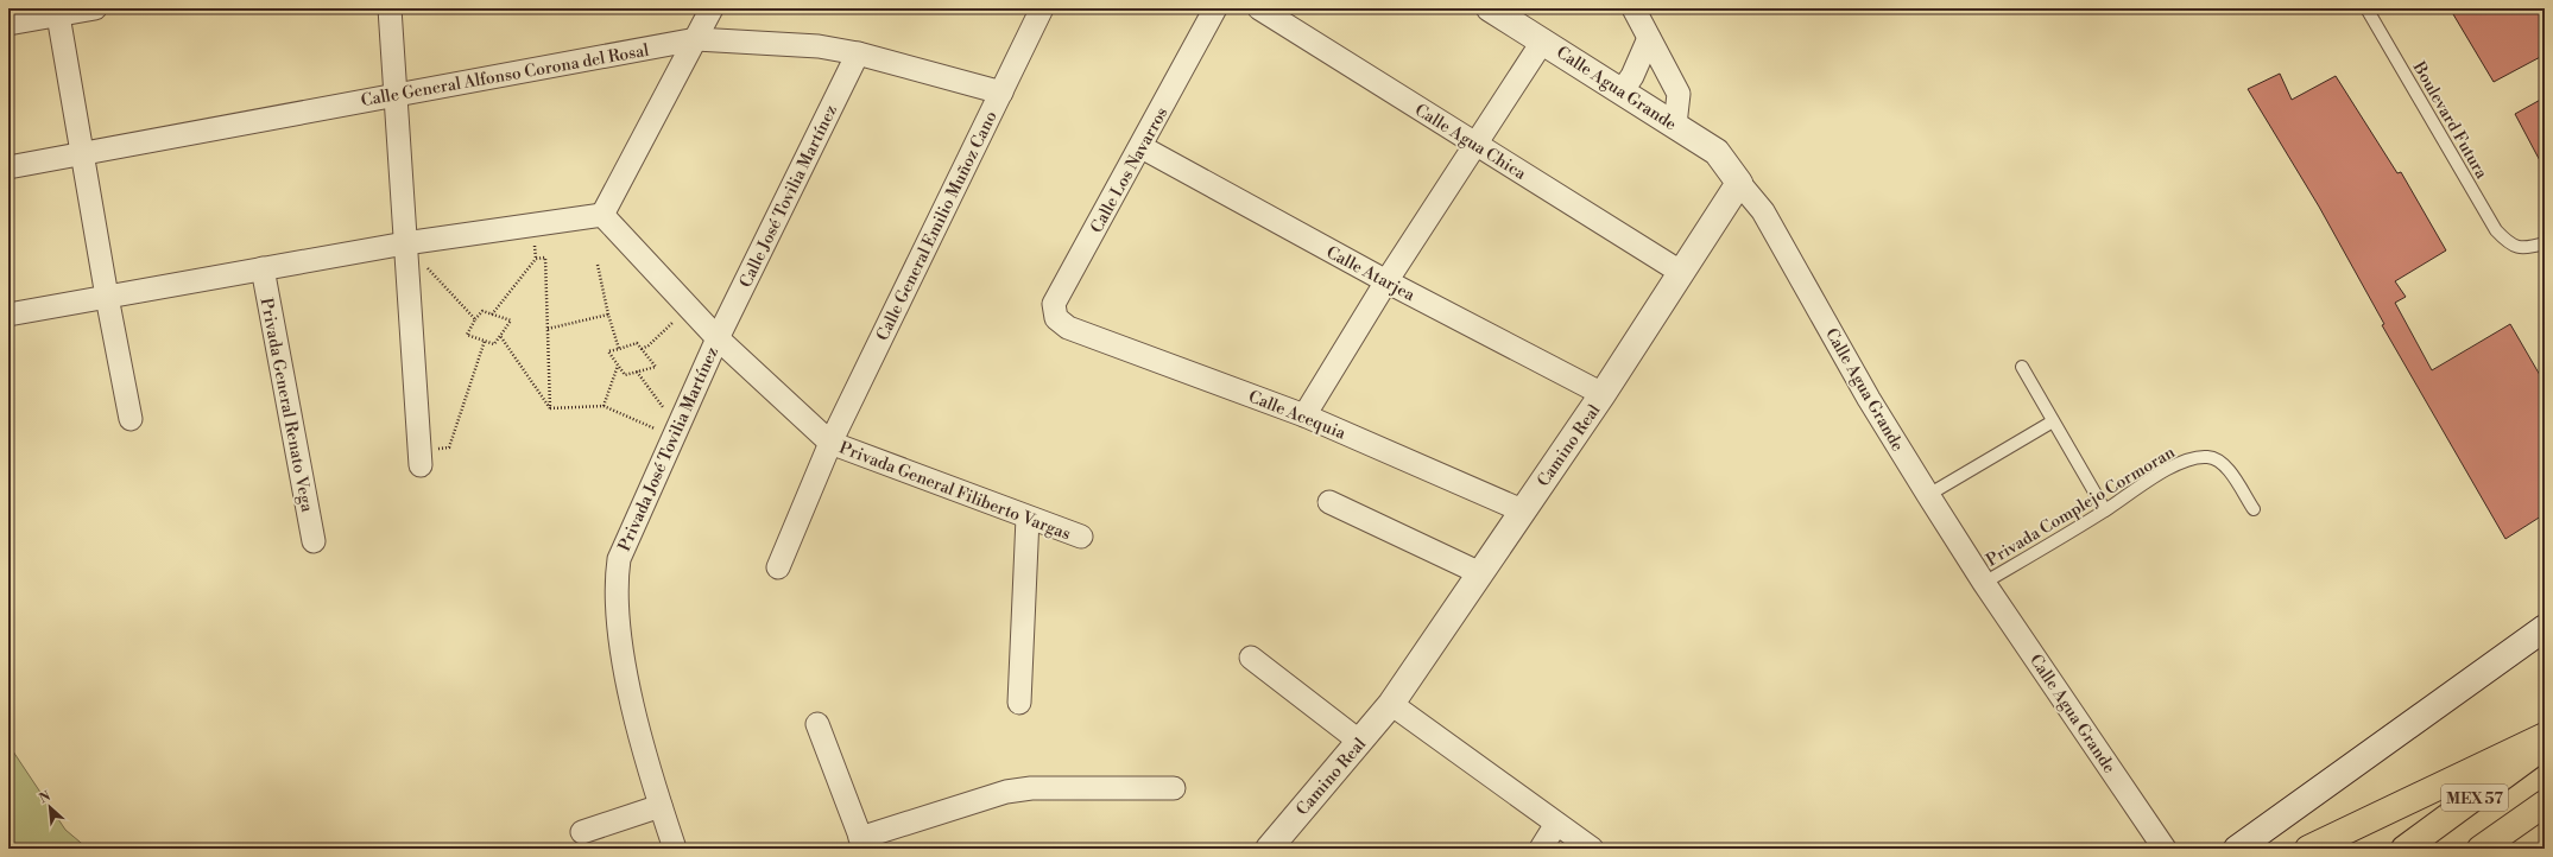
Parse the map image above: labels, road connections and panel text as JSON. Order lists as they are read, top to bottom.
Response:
{
  "streets": {
    "highway": ["MEX 57"],
    "street": [
      "Calle General Alfonso Corona del Rosal",
      "Calle Agua Grande",
      "Calle Agua Chica",
      "Calle Los Navarros",
      "Calle José Tovilia Martínez",
      "Calle General Emilio Muñoz Cano",
      "Calle Atarjea",
      "Privada General Renato Vega",
      "Calle Acequia",
      "Camino Real",
      "Privada José Tovilia Martínez",
      "Privada General Filiberto Vargas"
    ],
    "lane": ["Boulevard Futura", "Privada Complejo Cormoran"]
  },
  "crossings": [
    ["Calle General Alfonso Corona del Rosal", "Calle José Tovilia Martínez"],
    ["Calle General Alfonso Corona del Rosal", "Calle General Emilio Muñoz Cano"],
    ["Calle Agua Grande", "Camino Real"],
    ["Calle Agua Grande", "Privada Complejo Cormoran"],
    ["Calle Agua Chica", "Camino Real"],
    ["Calle Los Navarros", "Calle Atarjea"],
    ["Calle Los Navarros", "Calle Acequia"],
    ["Calle José Tovilia Martínez", "Privada José Tovilia Martínez"],
    ["Calle General Emilio Muñoz Cano", "Privada General Filiberto Vargas"],
    ["Calle Atarjea", "Camino Real"],
    ["Calle Acequia", "Camino Real"]
  ],
  "north": "top left"
}
